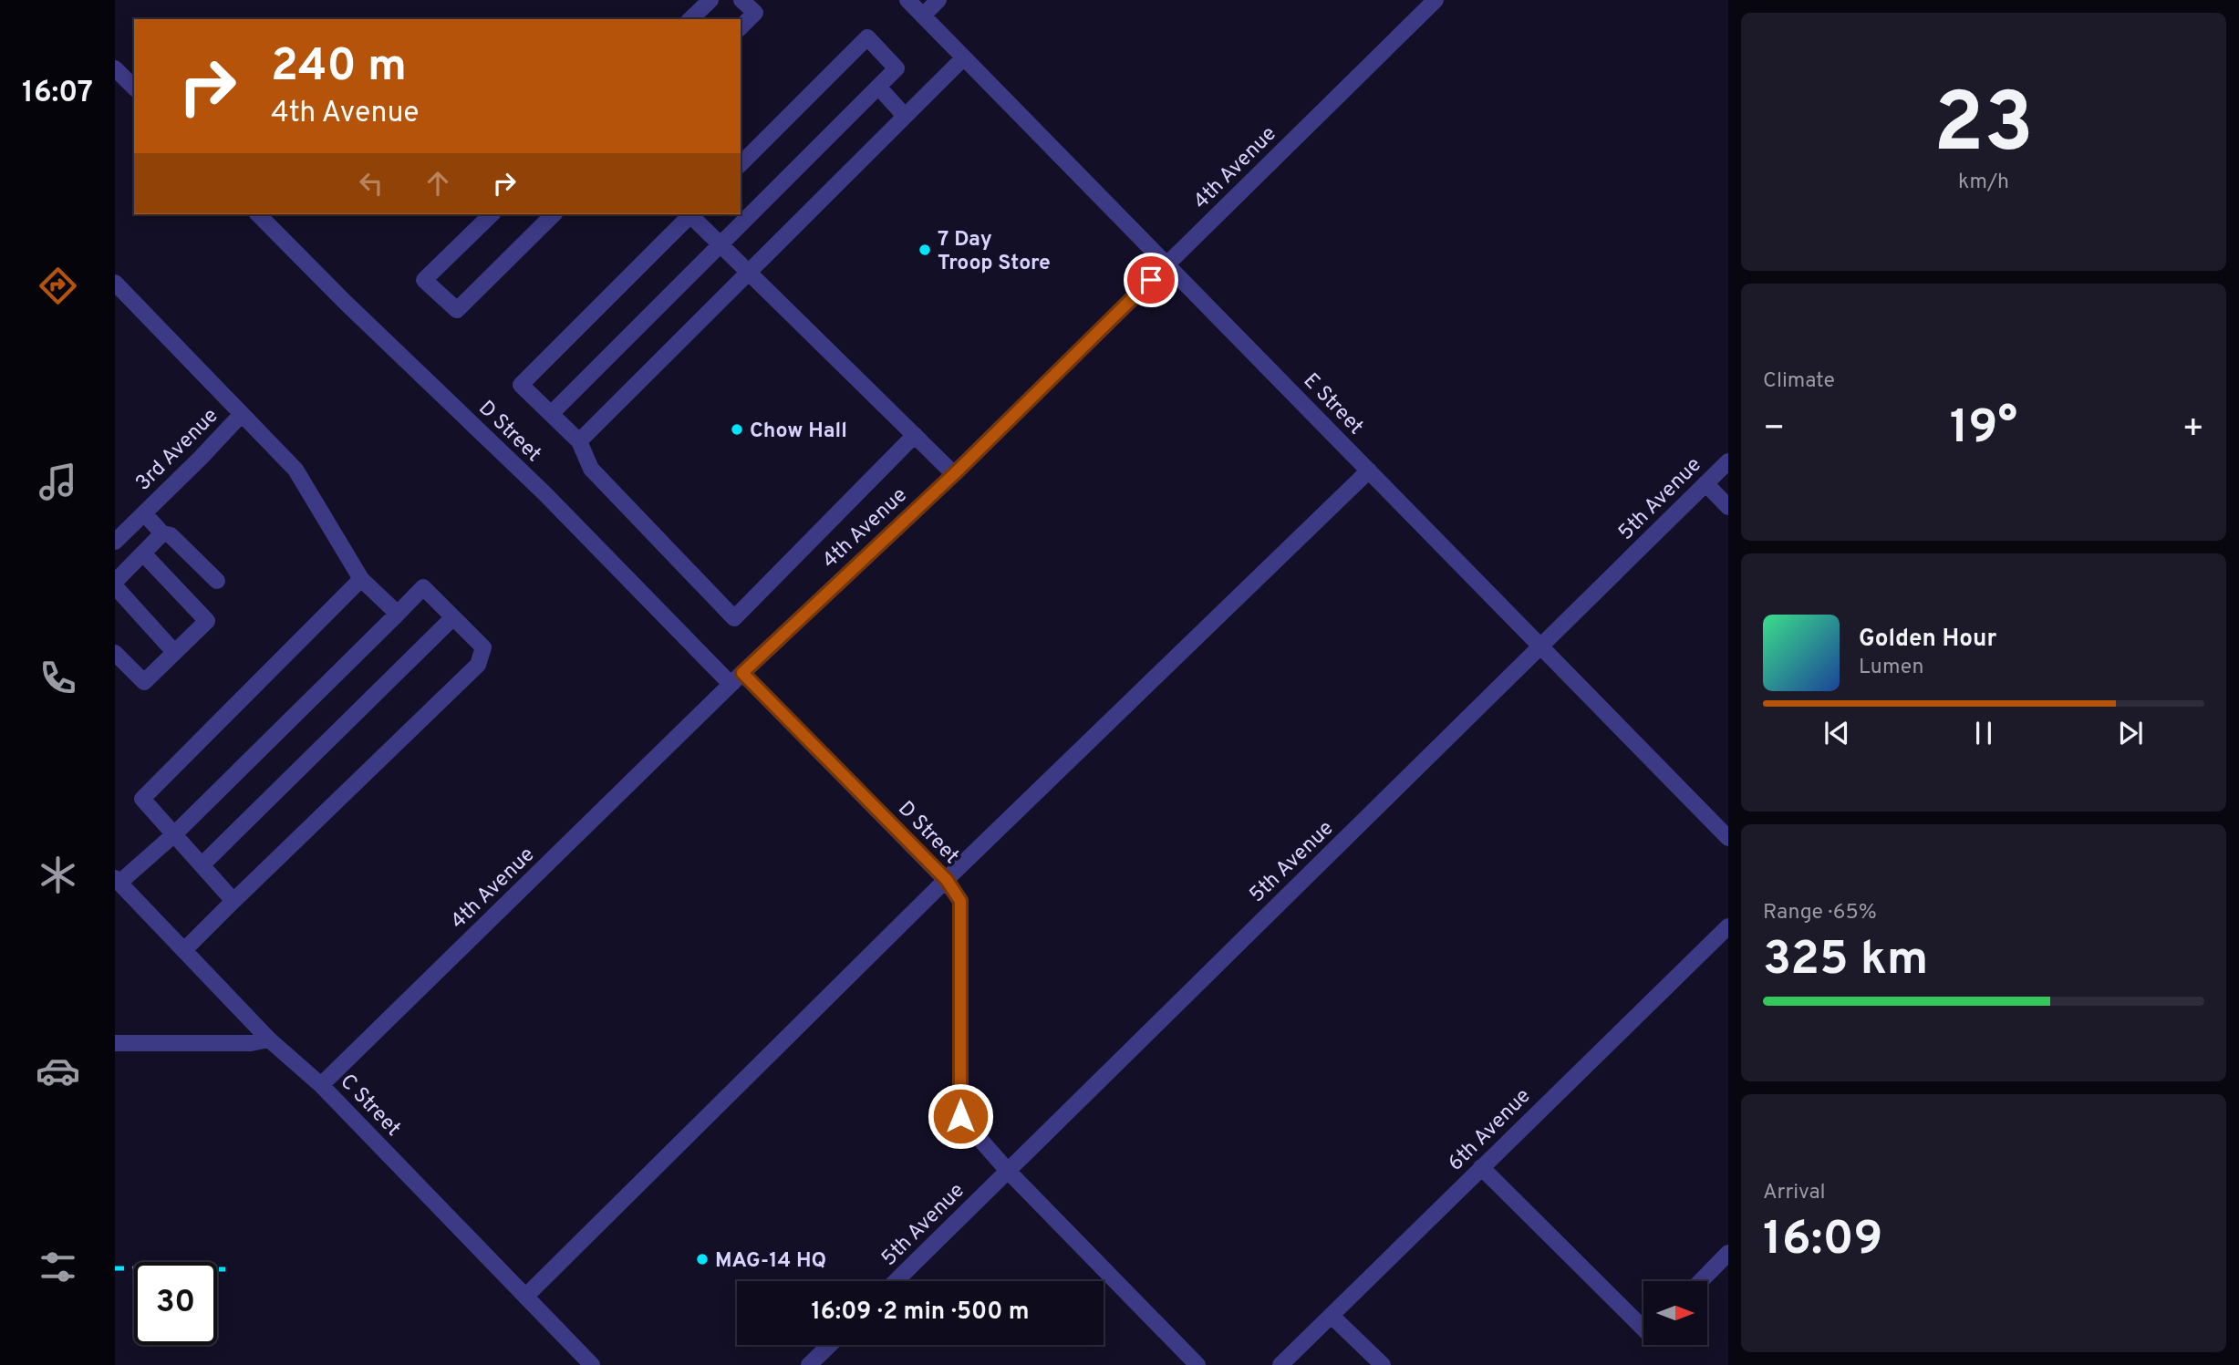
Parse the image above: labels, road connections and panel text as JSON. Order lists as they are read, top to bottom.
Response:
{
  "streets": {
    "street": [
      "4th Avenue",
      "E Street",
      "D Street",
      "3rd Avenue",
      "5th Avenue",
      "C Street",
      "6th Avenue"
    ]
  },
  "crossings": [
    ["4th Avenue", "E Street"],
    ["4th Avenue", "D Street"],
    ["4th Avenue", "C Street"],
    ["E Street", "5th Avenue"],
    ["D Street", "5th Avenue"]
  ],
  "places": ["7 Day Troop Store", "Chow Hall", "MAG-14 HQ"],
  "north": "right",
  "page": {
    "tabs": "16:07",
    "tile": [
      ["23", "km/h"],
      "Climate",
      ["Range · 65%", "325 km"],
      ["Arrival", "16:09"]
    ],
    "turn": ["240 m", "4th Avenue"],
    "heat": ["−", "19°", "+"],
    "song": ["Golden Hour", "Lumen"],
    "limit": "30",
    "trip": "16:09 · 2 min · 500 m"
  }
}
